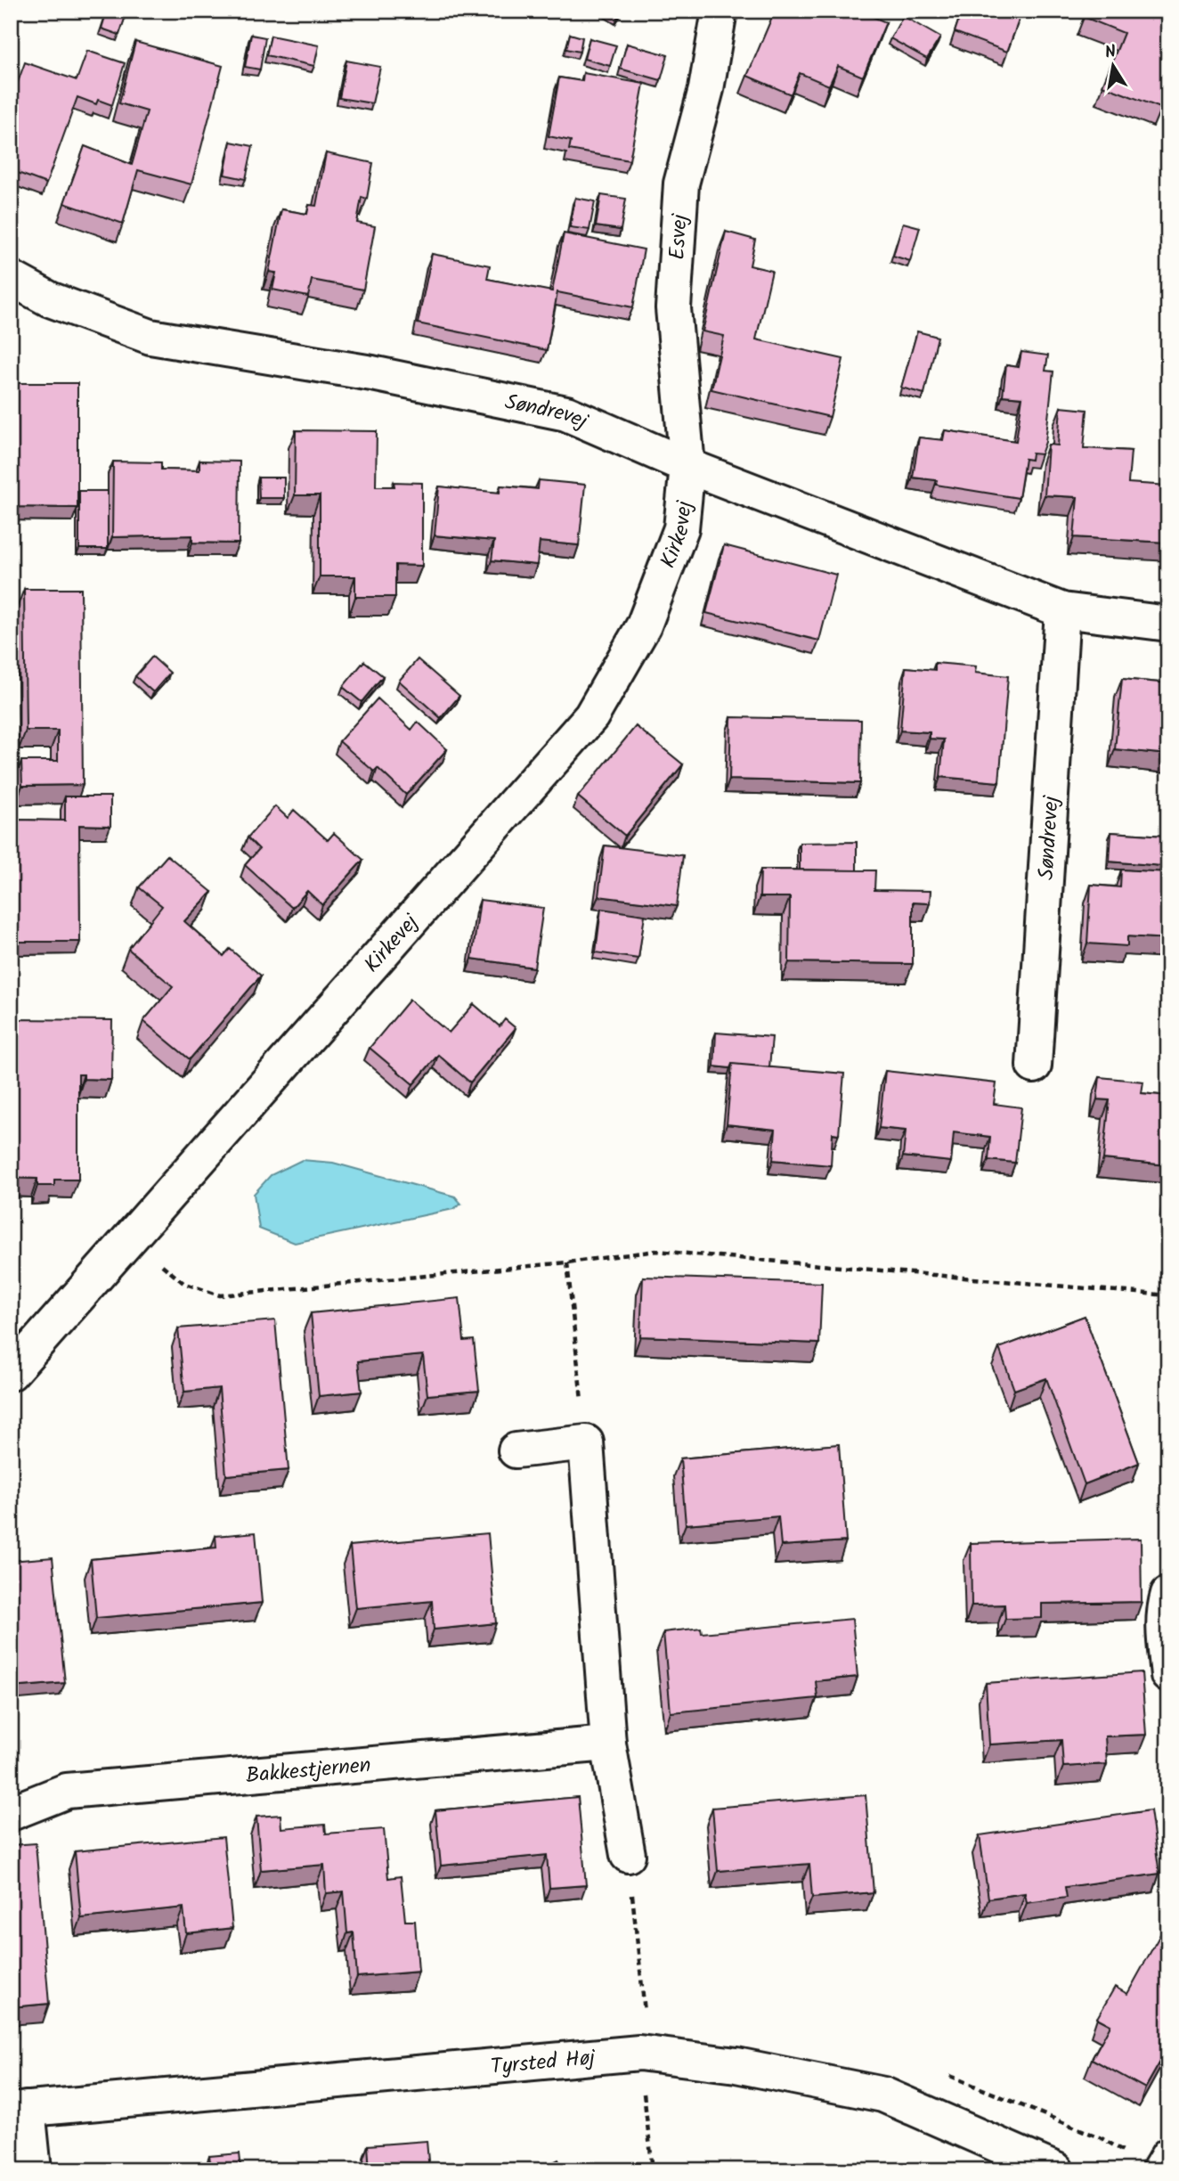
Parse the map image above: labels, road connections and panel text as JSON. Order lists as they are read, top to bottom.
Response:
{
  "streets": {
    "street": [
      "Esvej",
      "Søndrevej",
      "Kirkevej",
      "Bakkestjernen",
      "Tyrsted Høj"
    ]
  },
  "crossings": [
    ["Esvej", "Søndrevej"],
    ["Esvej", "Kirkevej"],
    ["Søndrevej", "Kirkevej"]
  ],
  "north": "top"
}
